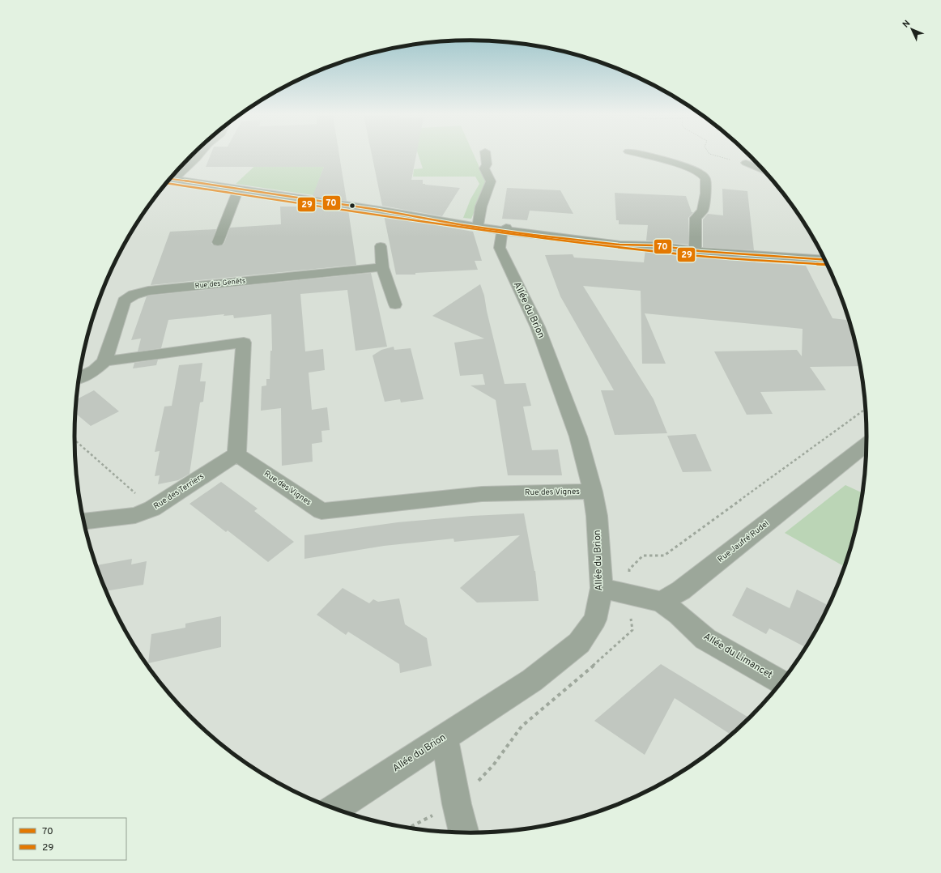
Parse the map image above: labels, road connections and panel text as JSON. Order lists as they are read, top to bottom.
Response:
{
  "streets": {
    "street": [
      "Rue des Genêts",
      "Allée du Brion",
      "Rue des Vignes",
      "Rue des Terriers",
      "Rue Jaufré Rudel",
      "Allée du Limancet"
    ]
  },
  "crossings": [
    ["Allée du Brion", "Rue des Vignes"],
    ["Rue des Vignes", "Rue des Terriers"],
    ["Rue Jaufré Rudel", "Allée du Limancet"]
  ],
  "lines": ["transit line 70", "transit line 29"],
  "legend": ["70", "29"],
  "north": "top left"
}
